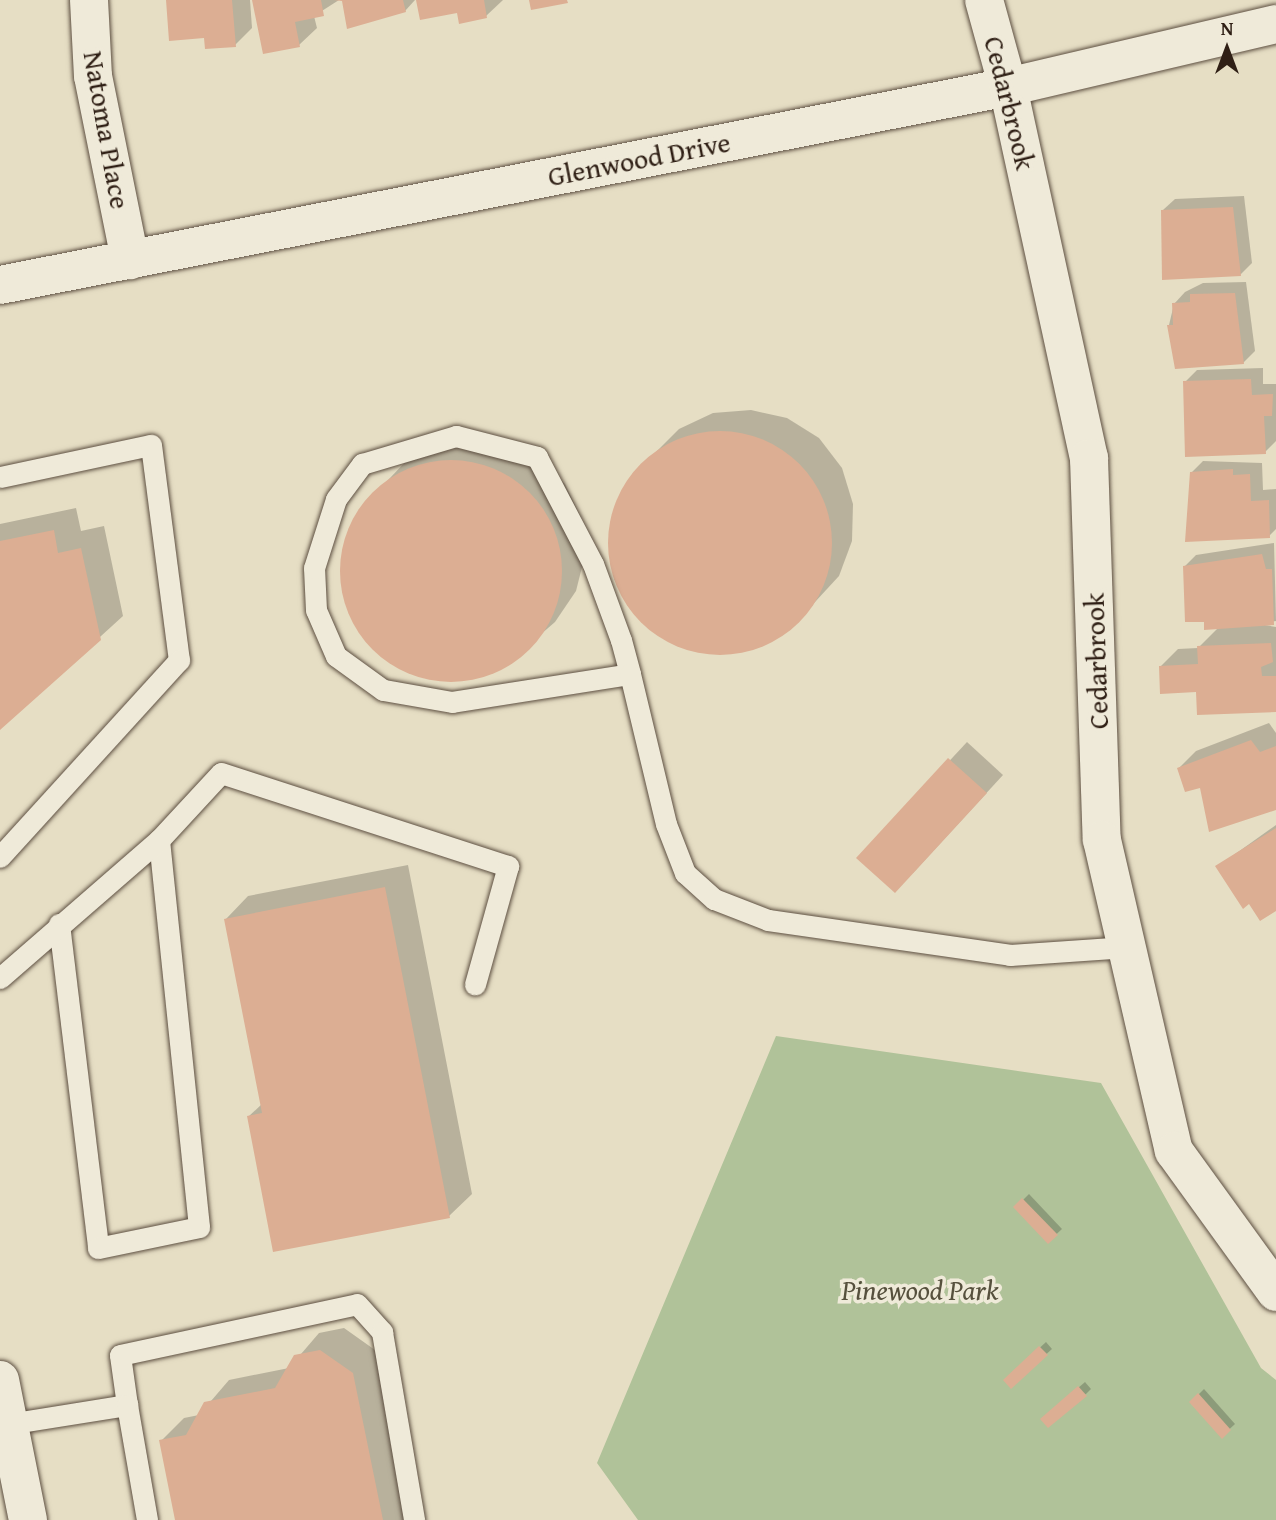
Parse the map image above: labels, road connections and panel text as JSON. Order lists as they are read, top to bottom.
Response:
{
  "streets": {
    "street": ["Cedarbrook", "Natoma Place", "Glenwood Drive"]
  },
  "crossings": [
    ["Cedarbrook", "Glenwood Drive"],
    ["Natoma Place", "Glenwood Drive"]
  ],
  "parks": ["Pinewood Park"],
  "north": "top"
}
